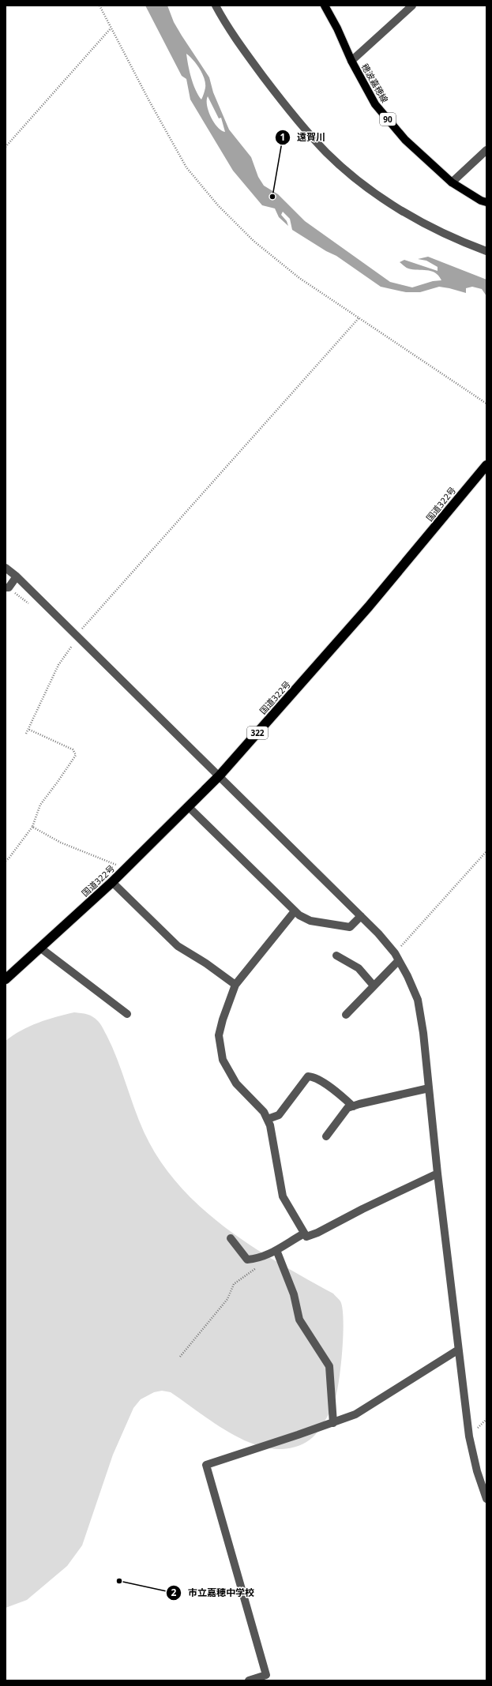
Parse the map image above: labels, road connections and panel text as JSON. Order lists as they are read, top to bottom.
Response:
{
  "streets": {
    "highway": ["国道322号", "322"],
    "main road": ["穂波嘉穂線", "90"]
  },
  "places": ["遠賀川", "市立嘉穂中学校"]
}
